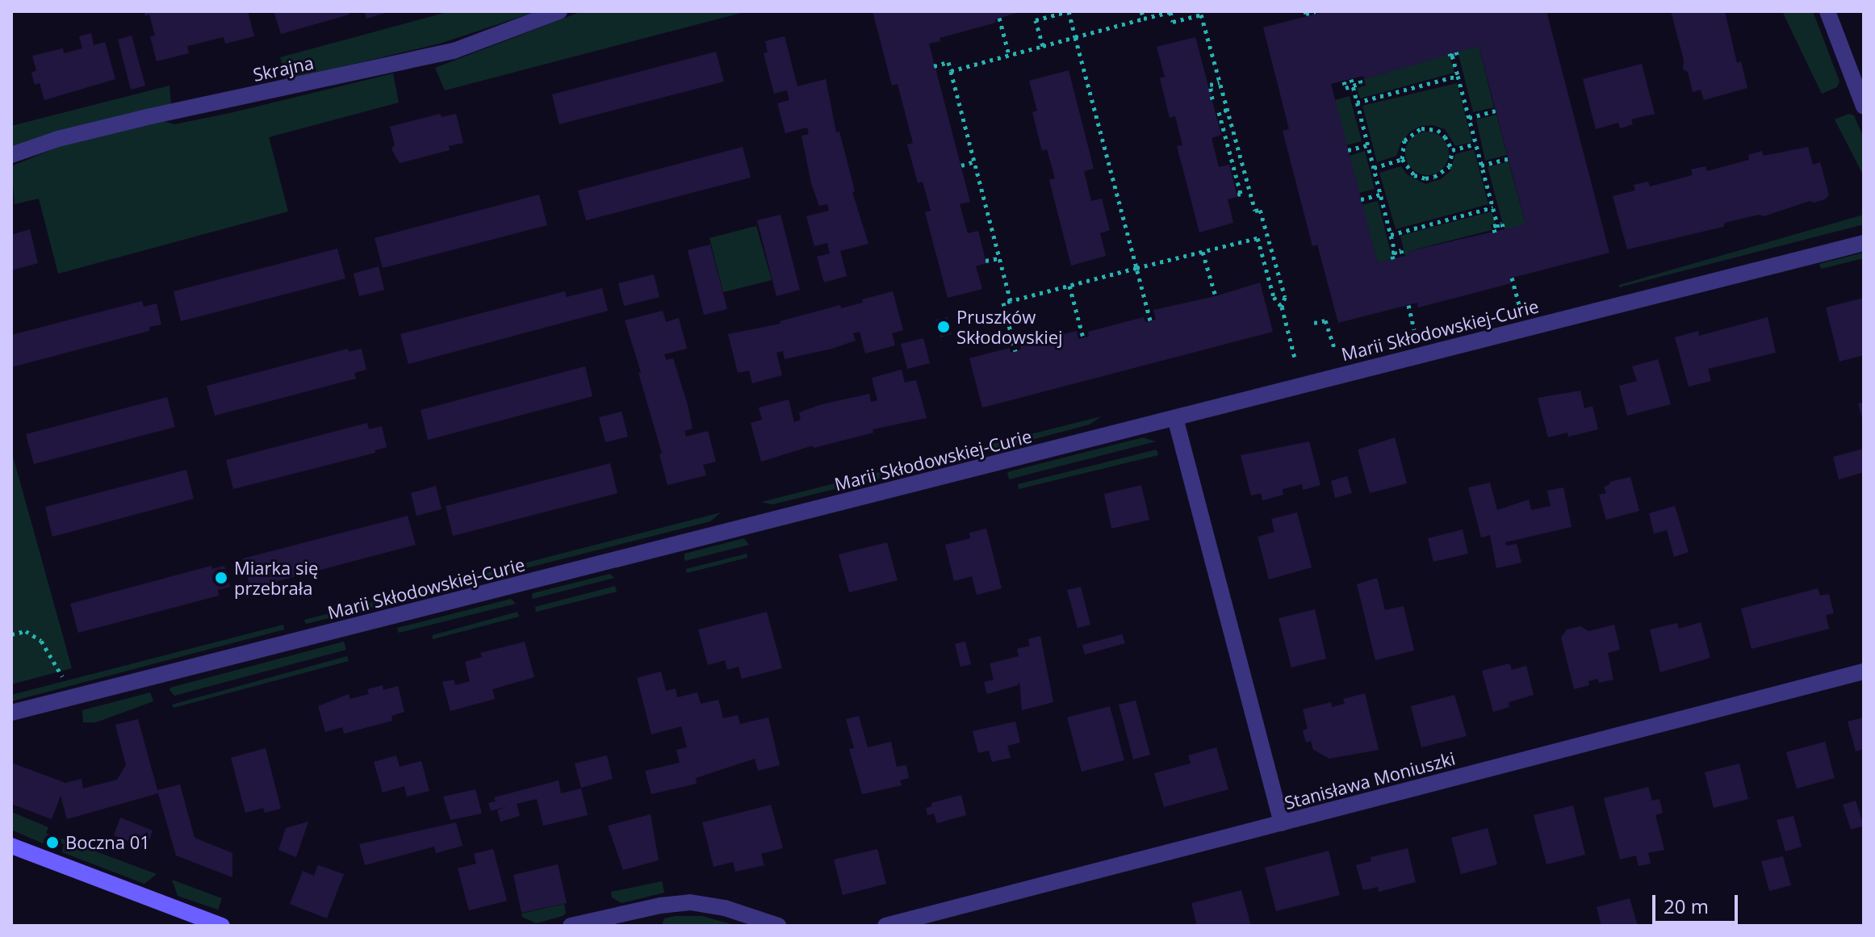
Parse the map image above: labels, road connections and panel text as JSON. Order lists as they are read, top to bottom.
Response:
{
  "streets": {
    "street": ["Skrajna", "Marii Skłodowskiej-Curie", "Stanisława Moniuszki"]
  },
  "places": ["Pruszków Skłodowskiej", "Miarka się przebrała", "Boczna 01"],
  "scale_bar": "20 m"
}
